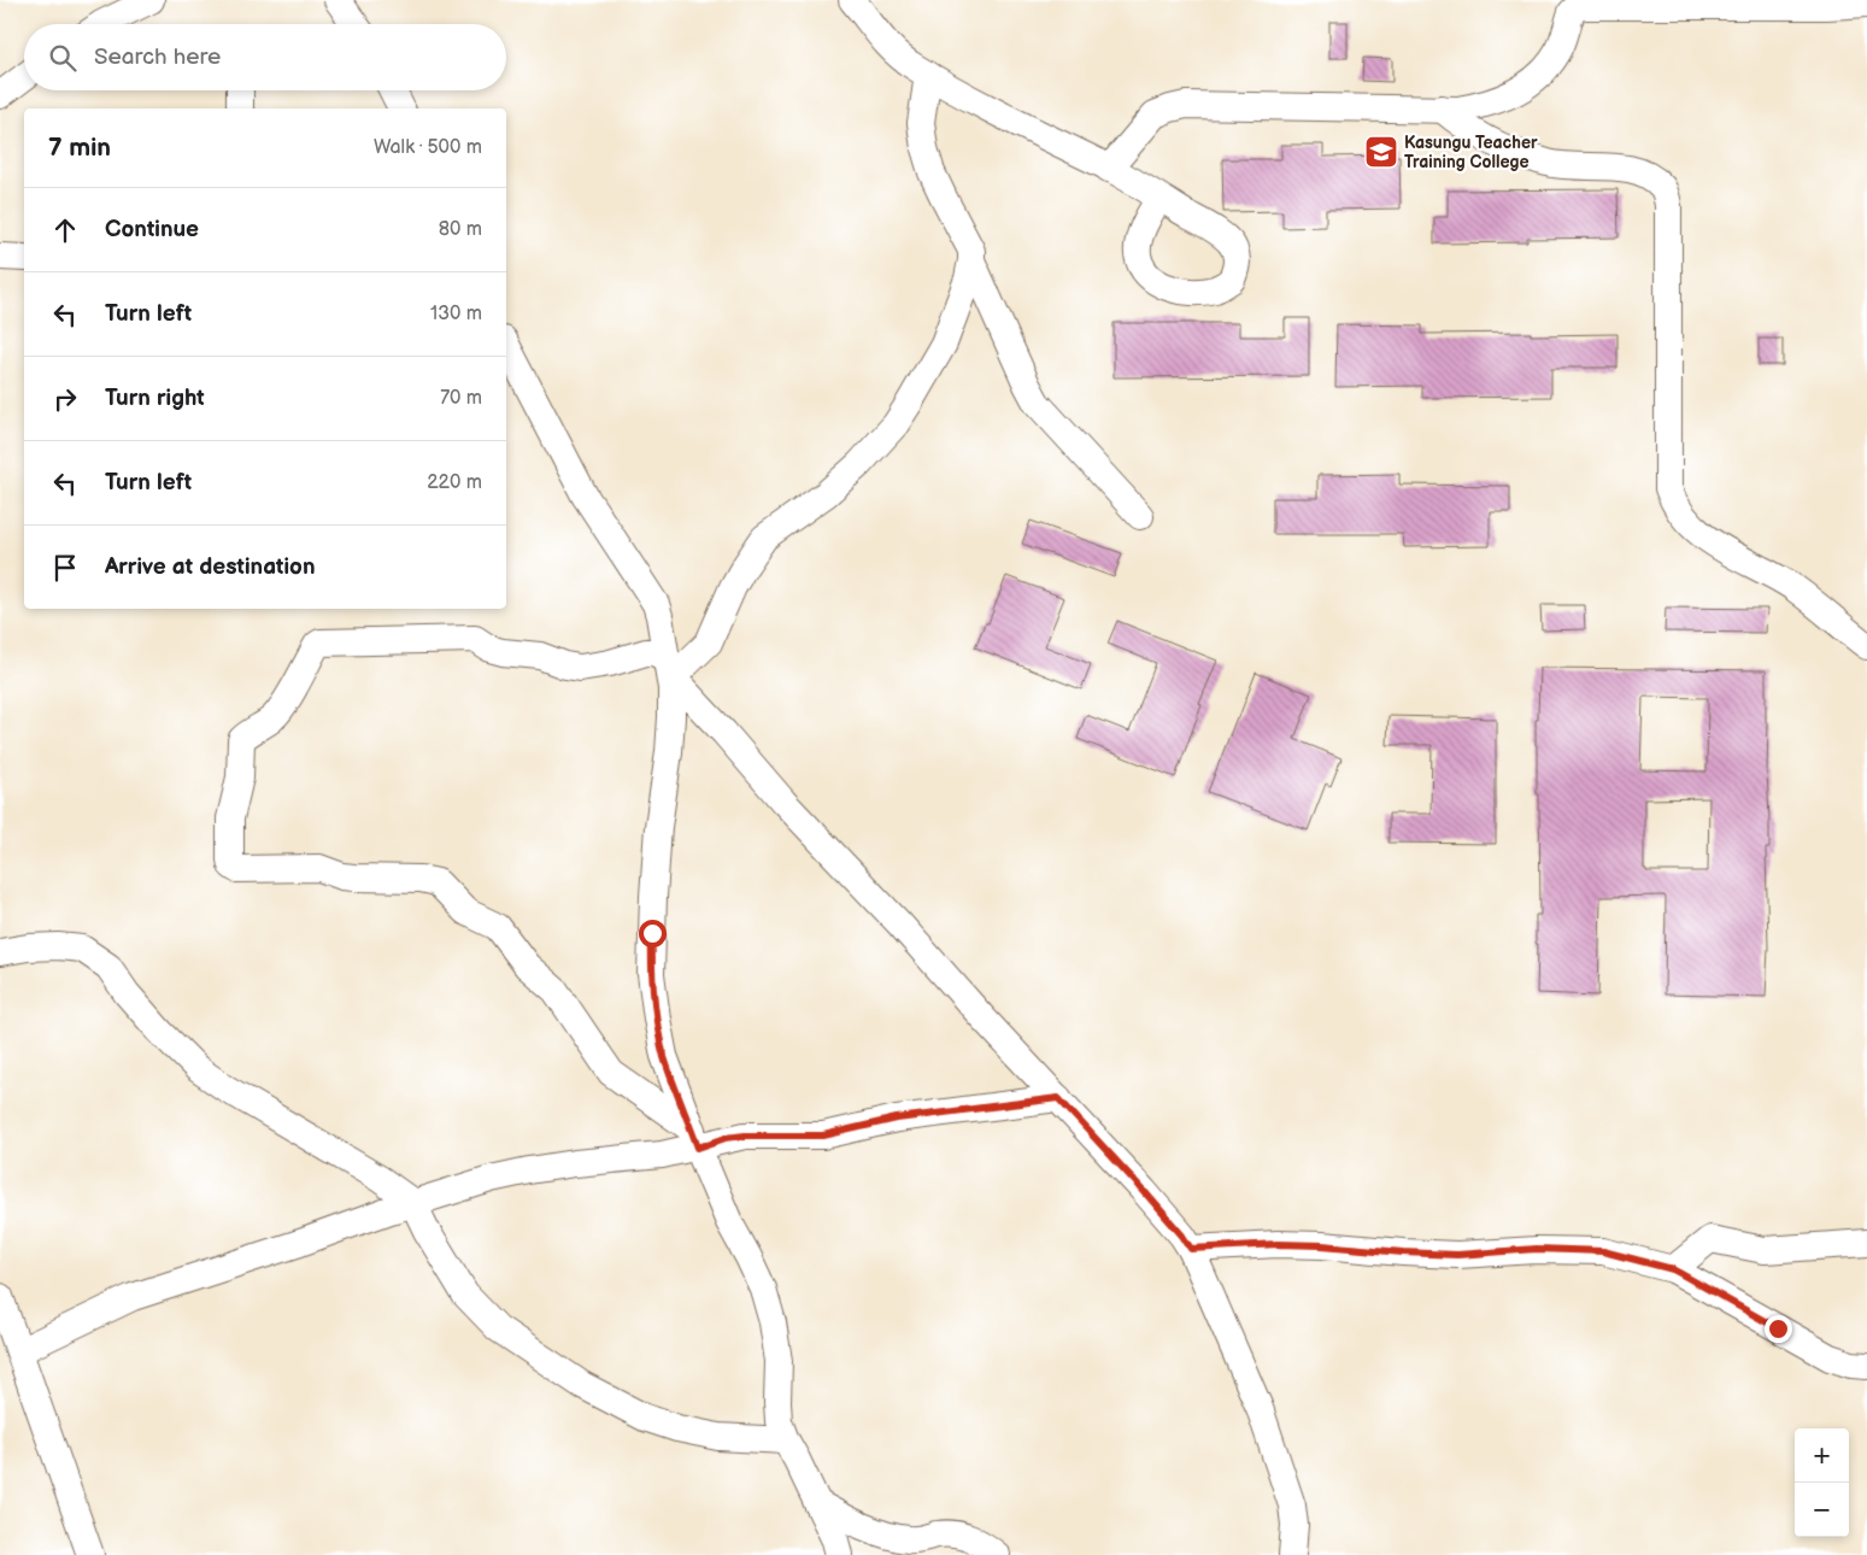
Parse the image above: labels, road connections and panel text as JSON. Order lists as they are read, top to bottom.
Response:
{
  "places": {
    "school or university": ["Kasungu Teacher Training College"]
  },
  "page": {
    "search": "Search here",
    "heading": ["7 min", "Walk · 500 m"],
    "list": [
      ["Continue", "80 m"],
      ["Turn left", "130 m"],
      ["Turn right", "70 m"],
      ["Turn left", "220 m"],
      "Arrive at destination"
    ],
    "map_buttons": ["+", "−"]
  }
}
